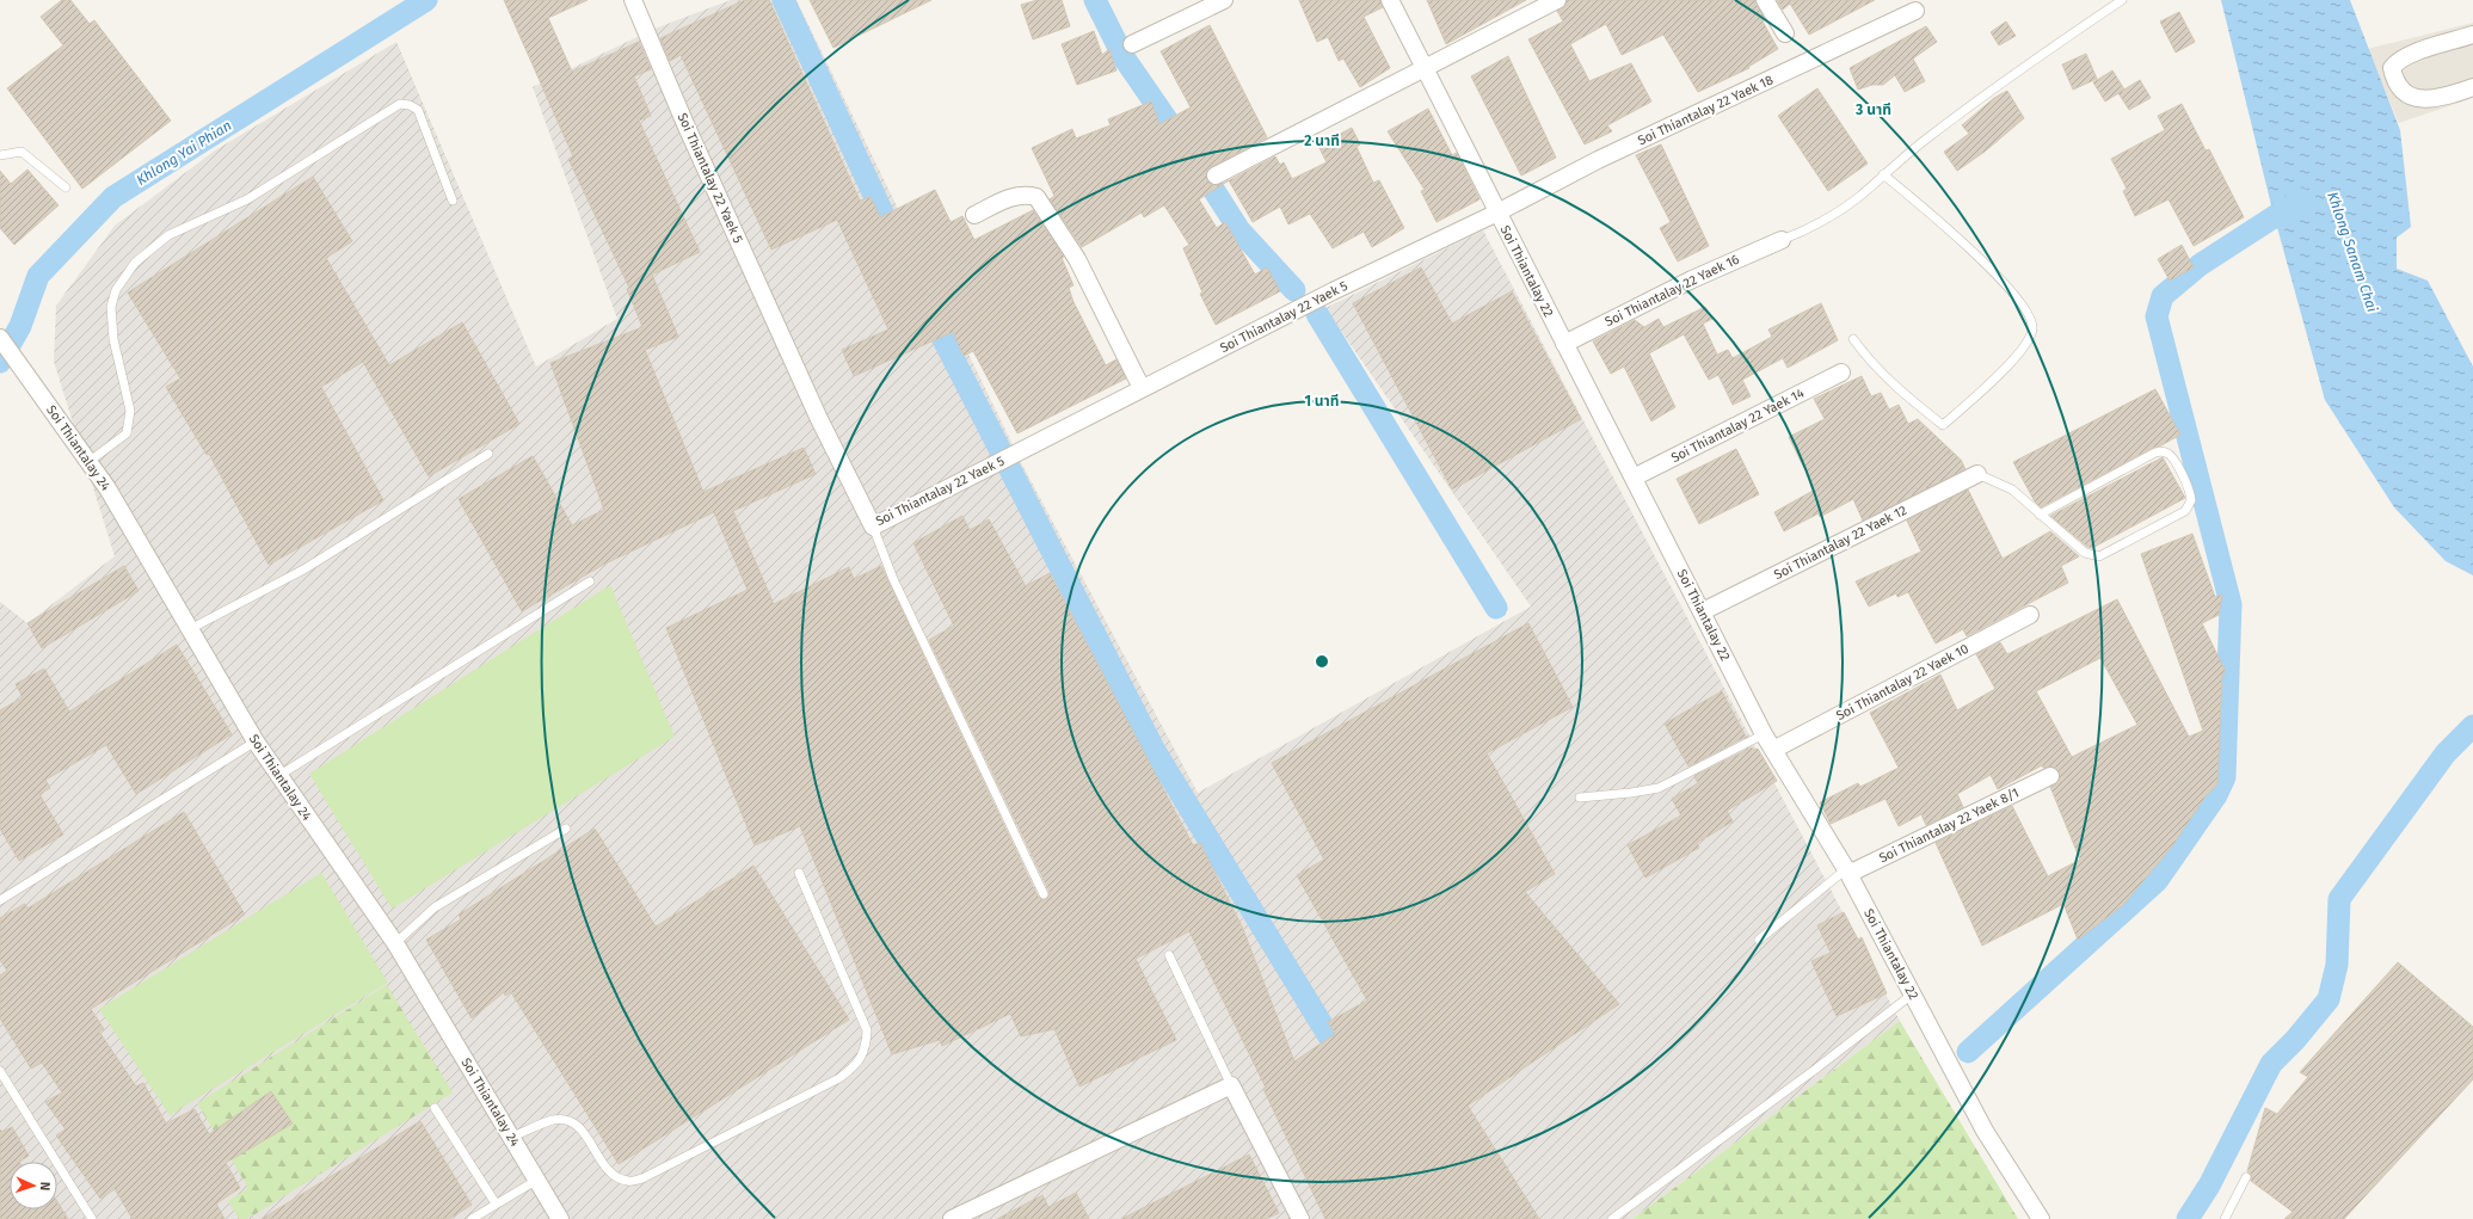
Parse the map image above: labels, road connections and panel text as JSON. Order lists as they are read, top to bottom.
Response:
{
  "streets": {
    "street": [
      "Soi Thiantalay 22 Yaek 18",
      "Soi Thiantalay 22 Yaek 5",
      "Soi Thiantalay 22",
      "Soi Thiantalay 22 Yaek 16",
      "Soi Thiantalay 22 Yaek 14",
      "Soi Thiantalay 24",
      "Soi Thiantalay 22 Yaek 12",
      "Soi Thiantalay 22 Yaek 10",
      "Soi Thiantalay 22 Yaek 8/1"
    ]
  },
  "crossings": [
    ["Soi Thiantalay 22 Yaek 18", "Soi Thiantalay 22 Yaek 5"],
    ["Soi Thiantalay 22 Yaek 18", "Soi Thiantalay 22"],
    ["Soi Thiantalay 22 Yaek 5", "Soi Thiantalay 22"],
    ["Soi Thiantalay 22", "Soi Thiantalay 22 Yaek 16"],
    ["Soi Thiantalay 22", "Soi Thiantalay 22 Yaek 14"],
    ["Soi Thiantalay 22", "Soi Thiantalay 22 Yaek 12"],
    ["Soi Thiantalay 22", "Soi Thiantalay 22 Yaek 10"],
    ["Soi Thiantalay 22", "Soi Thiantalay 22 Yaek 8/1"]
  ],
  "water": ["Khlong Yai Phian", "Khlong Sanam Chai"],
  "north": "right",
  "rings": ["3 นาที", "2 นาที", "1 นาที"]
}
